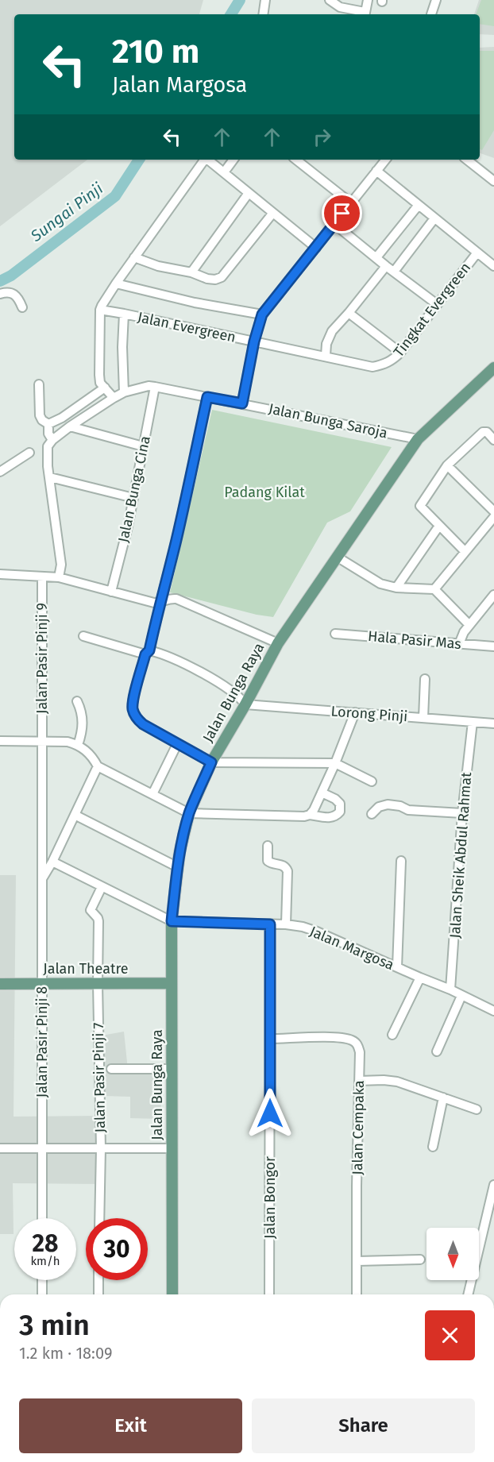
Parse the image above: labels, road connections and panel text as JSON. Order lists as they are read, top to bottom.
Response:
{
  "streets": {
    "main road": ["Jalan Bunga Raya", "Jalan Theatre"],
    "street": [
      "Tingkat Evergreen",
      "Jalan Evergreen",
      "Jalan Bunga Saroja",
      "Jalan Bunga Cina",
      "Hala Pasir Mas",
      "Jalan Pasir Pinji 9",
      "Lorong Pinji",
      "Jalan Sheik Abdul Rahmat",
      "Jalan Margosa",
      "Jalan Pasir Pinji 8",
      "Jalan Pasir Pinji 7",
      "Jalan Cempaka",
      "Jalan Bongor"
    ]
  },
  "crossings": [
    ["Tingkat Evergreen", "Jalan Evergreen"],
    ["Jalan Bunga Saroja", "Jalan Bunga Cina"],
    ["Jalan Bunga Saroja", "Jalan Bunga Raya"],
    ["Jalan Pasir Pinji 9", "Jalan Pasir Pinji 8"],
    ["Jalan Bunga Raya", "Lorong Pinji"],
    ["Jalan Bunga Raya", "Jalan Margosa"],
    ["Jalan Bunga Raya", "Jalan Theatre"],
    ["Lorong Pinji", "Jalan Sheik Abdul Rahmat"],
    ["Jalan Sheik Abdul Rahmat", "Jalan Margosa"],
    ["Jalan Margosa", "Jalan Bongor"],
    ["Jalan Theatre", "Jalan Pasir Pinji 8"],
    ["Jalan Theatre", "Jalan Pasir Pinji 7"],
    ["Jalan Cempaka", "Jalan Bongor"]
  ],
  "water": ["Sungai Pinji"],
  "parks": ["Padang Kilat"],
  "north": "bottom",
  "page": {
    "turn": ["210 m", "Jalan Margosa"],
    "speed": "28 km/h",
    "limit": "30",
    "heading": ["3 min", "1.2 km · 18:09"],
    "buttons": ["Exit", "Share"]
  }
}
